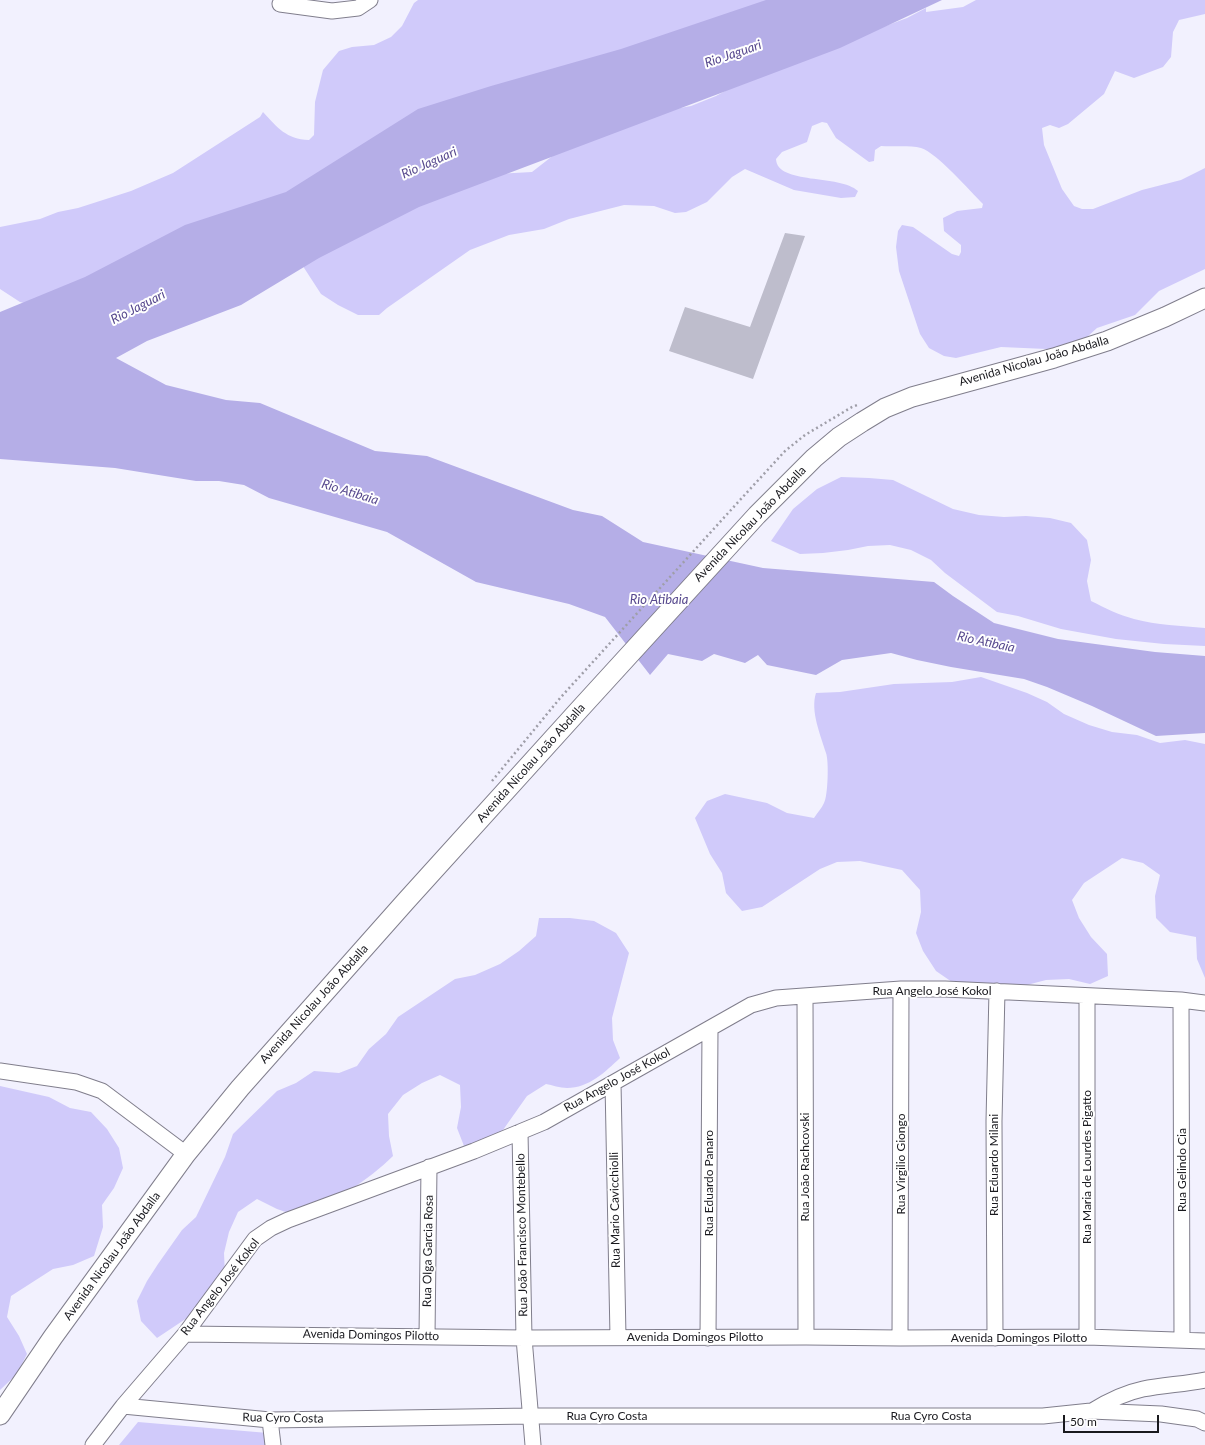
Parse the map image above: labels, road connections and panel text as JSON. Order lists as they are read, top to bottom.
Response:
{
  "streets": {
    "main road": ["Avenida Nicolau João Abdalla"],
    "street": [
      "Rua Angelo José Kokol",
      "Rua Virgilio Giongo",
      "Rua Eduardo Milani",
      "Rua João Rachcovski",
      "Rua Maria de Lourdes Pigatto",
      "Rua Gelindo Cia",
      "Rua Eduardo Panaro",
      "Rua Mario Cavicchiolli",
      "Rua João Francisco Montebello",
      "Rua Olga Garcia Rosa",
      "Avenida Domingos Pilotto",
      "Rua Cyro Costa"
    ]
  },
  "crossings": [
    ["Rua Angelo José Kokol", "Rua Virgilio Giongo"],
    ["Rua Angelo José Kokol", "Rua Eduardo Milani"],
    ["Rua Angelo José Kokol", "Rua João Rachcovski"],
    ["Rua Angelo José Kokol", "Rua Maria de Lourdes Pigatto"],
    ["Rua Angelo José Kokol", "Rua Gelindo Cia"],
    ["Rua Angelo José Kokol", "Rua Eduardo Panaro"],
    ["Rua Angelo José Kokol", "Rua Mario Cavicchiolli"],
    ["Rua Angelo José Kokol", "Rua João Francisco Montebello"],
    ["Rua Angelo José Kokol", "Rua Olga Garcia Rosa"],
    ["Rua Angelo José Kokol", "Avenida Domingos Pilotto"],
    ["Rua Angelo José Kokol", "Rua Cyro Costa"],
    ["Rua Virgilio Giongo", "Avenida Domingos Pilotto"],
    ["Rua Eduardo Milani", "Avenida Domingos Pilotto"],
    ["Rua João Rachcovski", "Avenida Domingos Pilotto"],
    ["Rua Maria de Lourdes Pigatto", "Avenida Domingos Pilotto"],
    ["Rua Gelindo Cia", "Avenida Domingos Pilotto"],
    ["Rua Eduardo Panaro", "Avenida Domingos Pilotto"],
    ["Rua Mario Cavicchiolli", "Avenida Domingos Pilotto"],
    ["Rua João Francisco Montebello", "Avenida Domingos Pilotto"],
    ["Rua João Francisco Montebello", "Rua Cyro Costa"],
    ["Rua Olga Garcia Rosa", "Avenida Domingos Pilotto"]
  ],
  "water": ["Rio Jaguari", "Rio Atibaia"],
  "scale_bar": "50 m"
}
